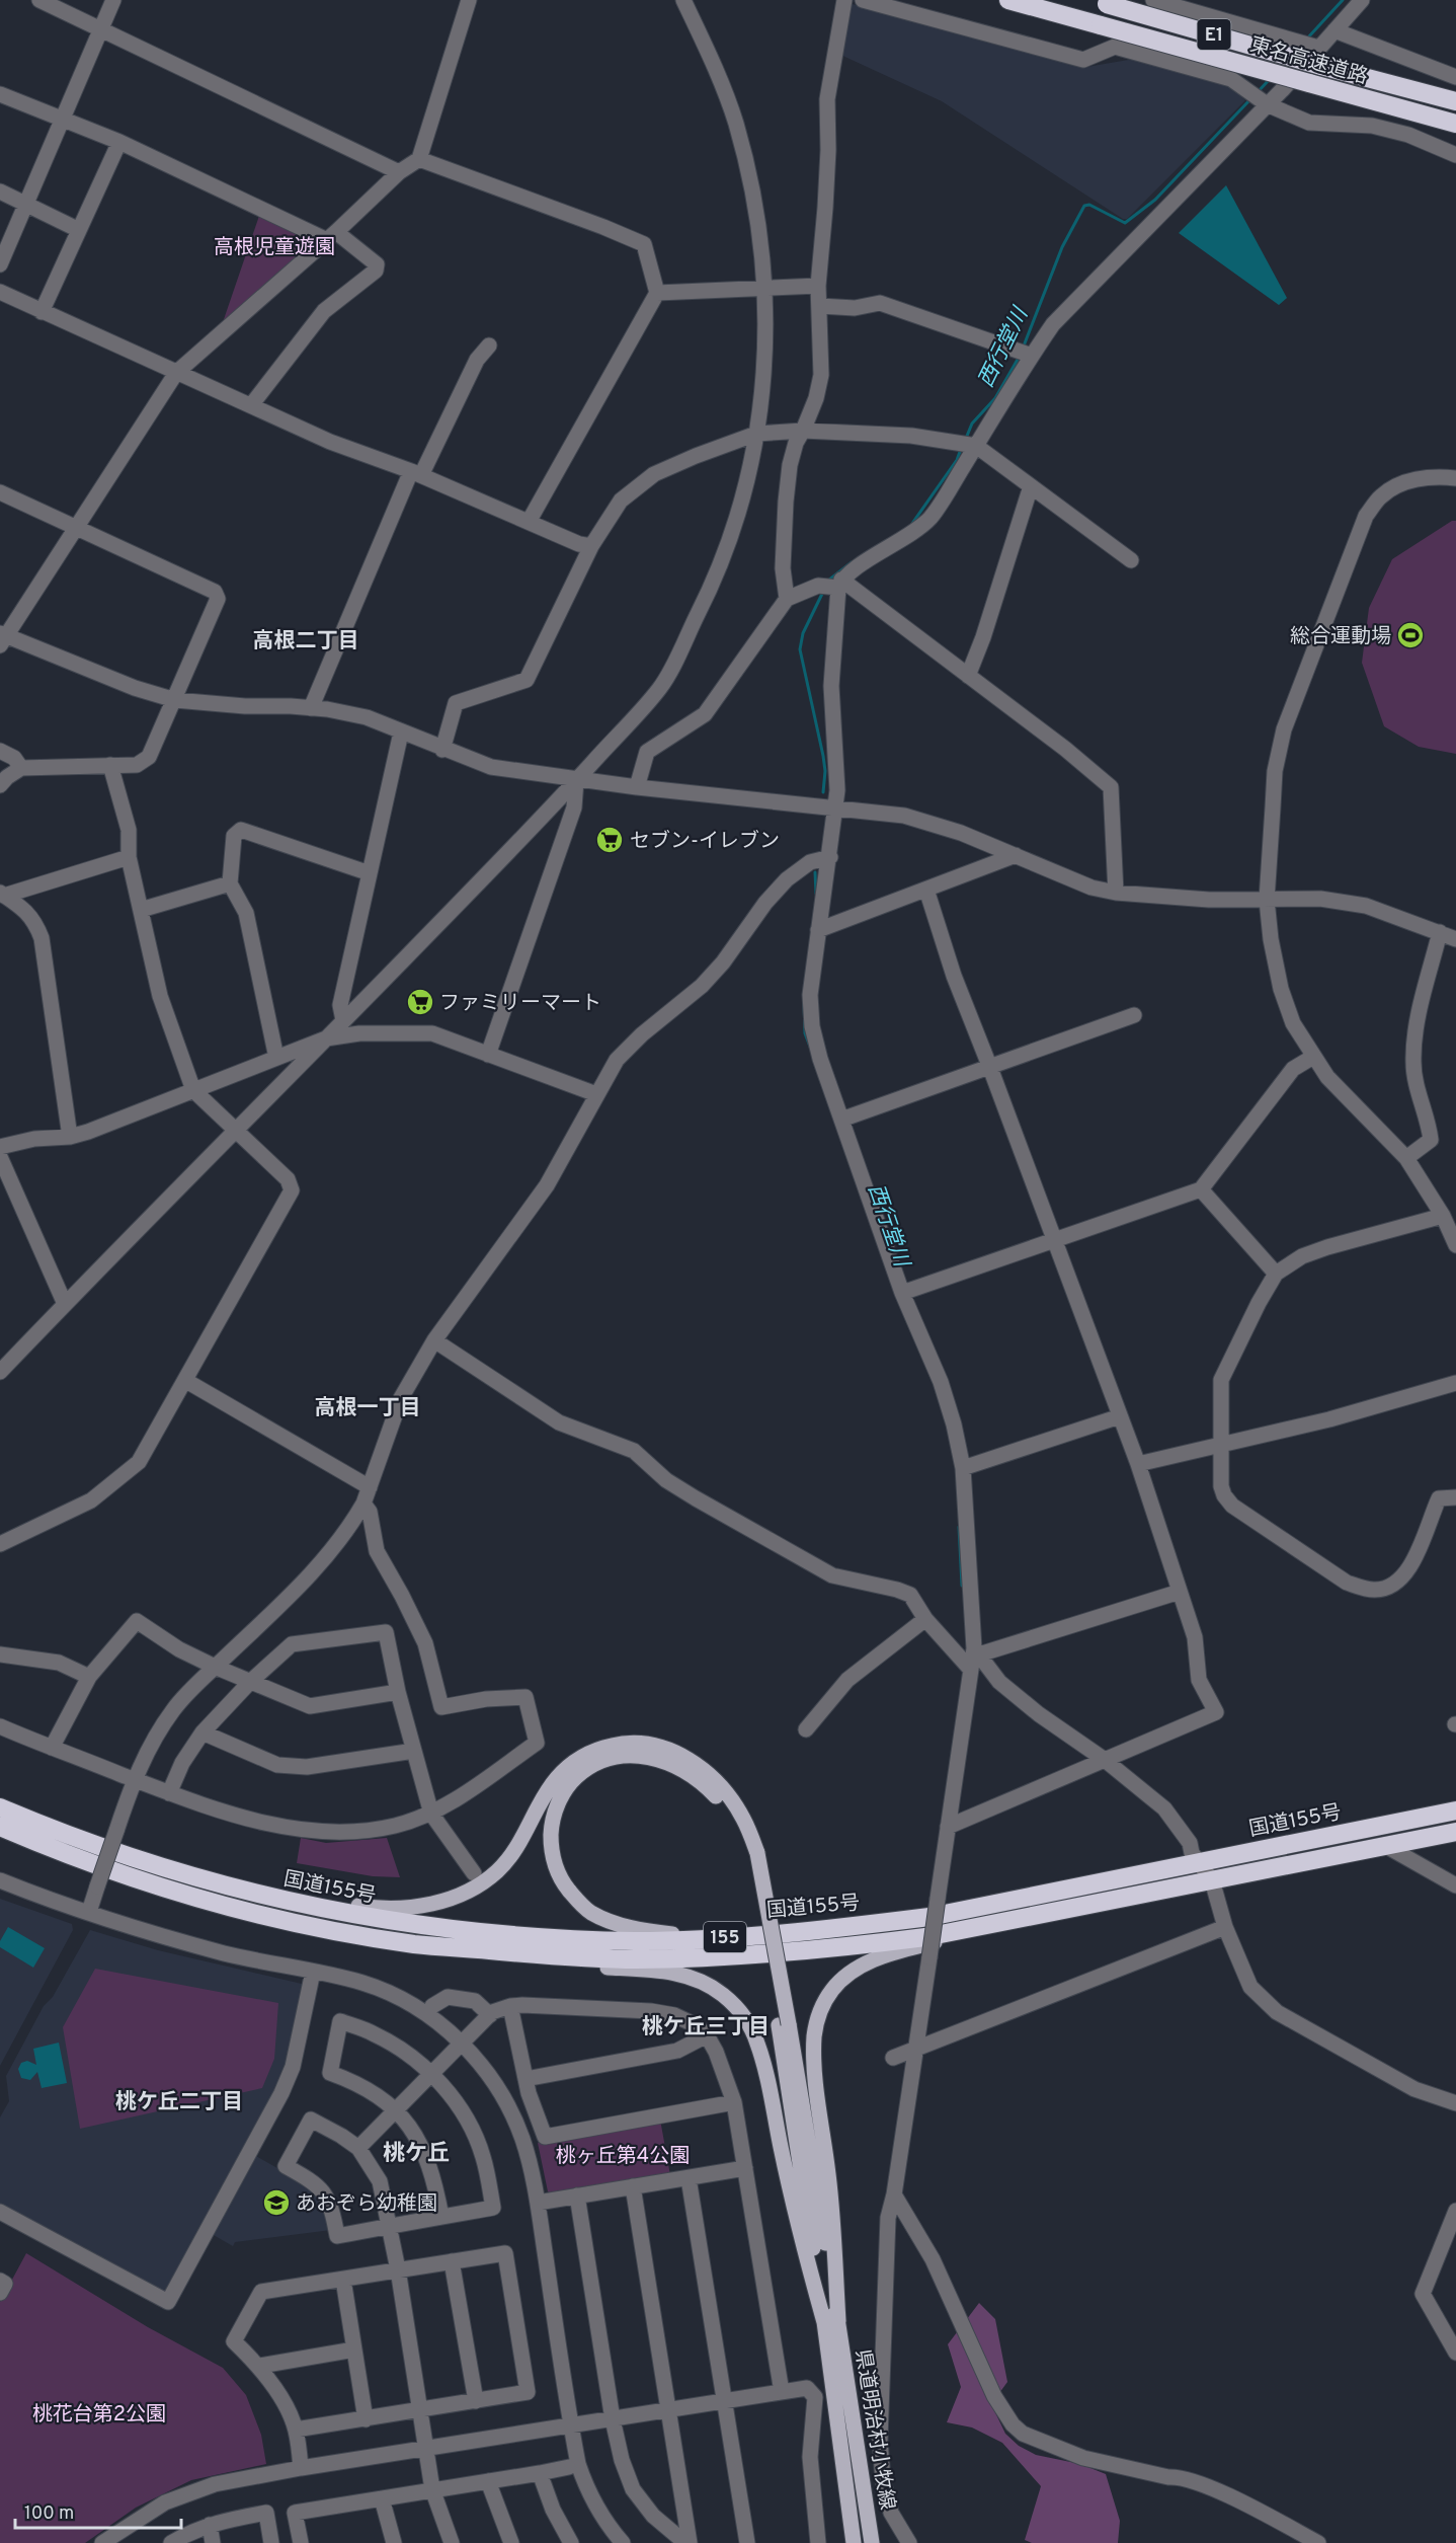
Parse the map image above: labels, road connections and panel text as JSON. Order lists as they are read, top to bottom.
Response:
{
  "streets": {
    "highway": [
      "E1",
      "東名高速道路",
      "国道155号",
      "155"
    ],
    "main road": ["県道明治村小牧線"]
  },
  "districts": [
    "高根二丁目",
    "高根一丁目",
    "桃ケ丘三丁目",
    "桃ケ丘二丁目",
    "桃ケ丘"
  ],
  "water": ["西行堂川"],
  "parks": ["高根児童遊園", "桃ヶ丘第4公園", "桃花台第2公園"],
  "places": {
    "sports": ["総合運動場"],
    "supermarket": ["セブン-イレブン", "ファミリーマート"],
    "school or university": ["あおぞら幼稚園"]
  },
  "scale_bar": "100 m"
}
